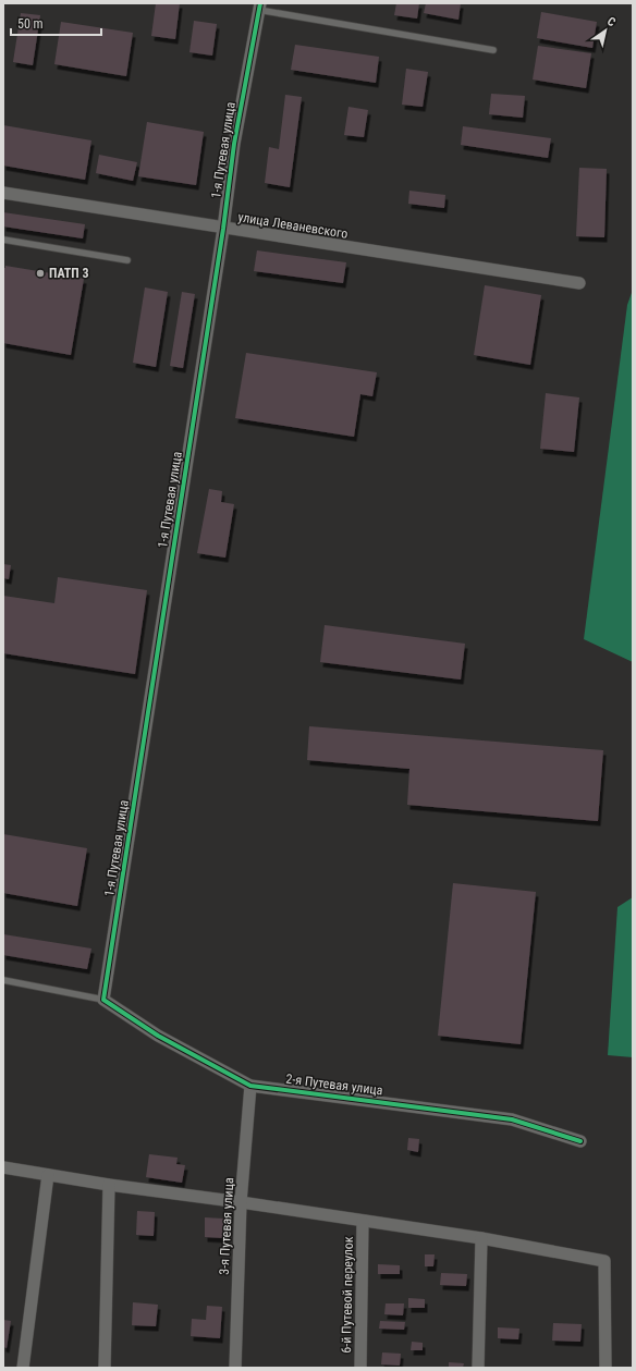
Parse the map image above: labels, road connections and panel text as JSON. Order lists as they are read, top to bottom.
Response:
{
  "streets": {
    "street": [
      "1-я Путевая улица",
      "улица Леваневского",
      "2-я Путевая улица",
      "3-я Путевая улица",
      "6-й Путевой переулок"
    ]
  },
  "crossings": [
    ["1-я Путевая улица", "улица Леваневского"],
    ["1-я Путевая улица", "2-я Путевая улица"],
    ["2-я Путевая улица", "3-я Путевая улица"]
  ],
  "places": ["ПАТП 3"],
  "scale_bar": "50 m",
  "north": "top right"
}
